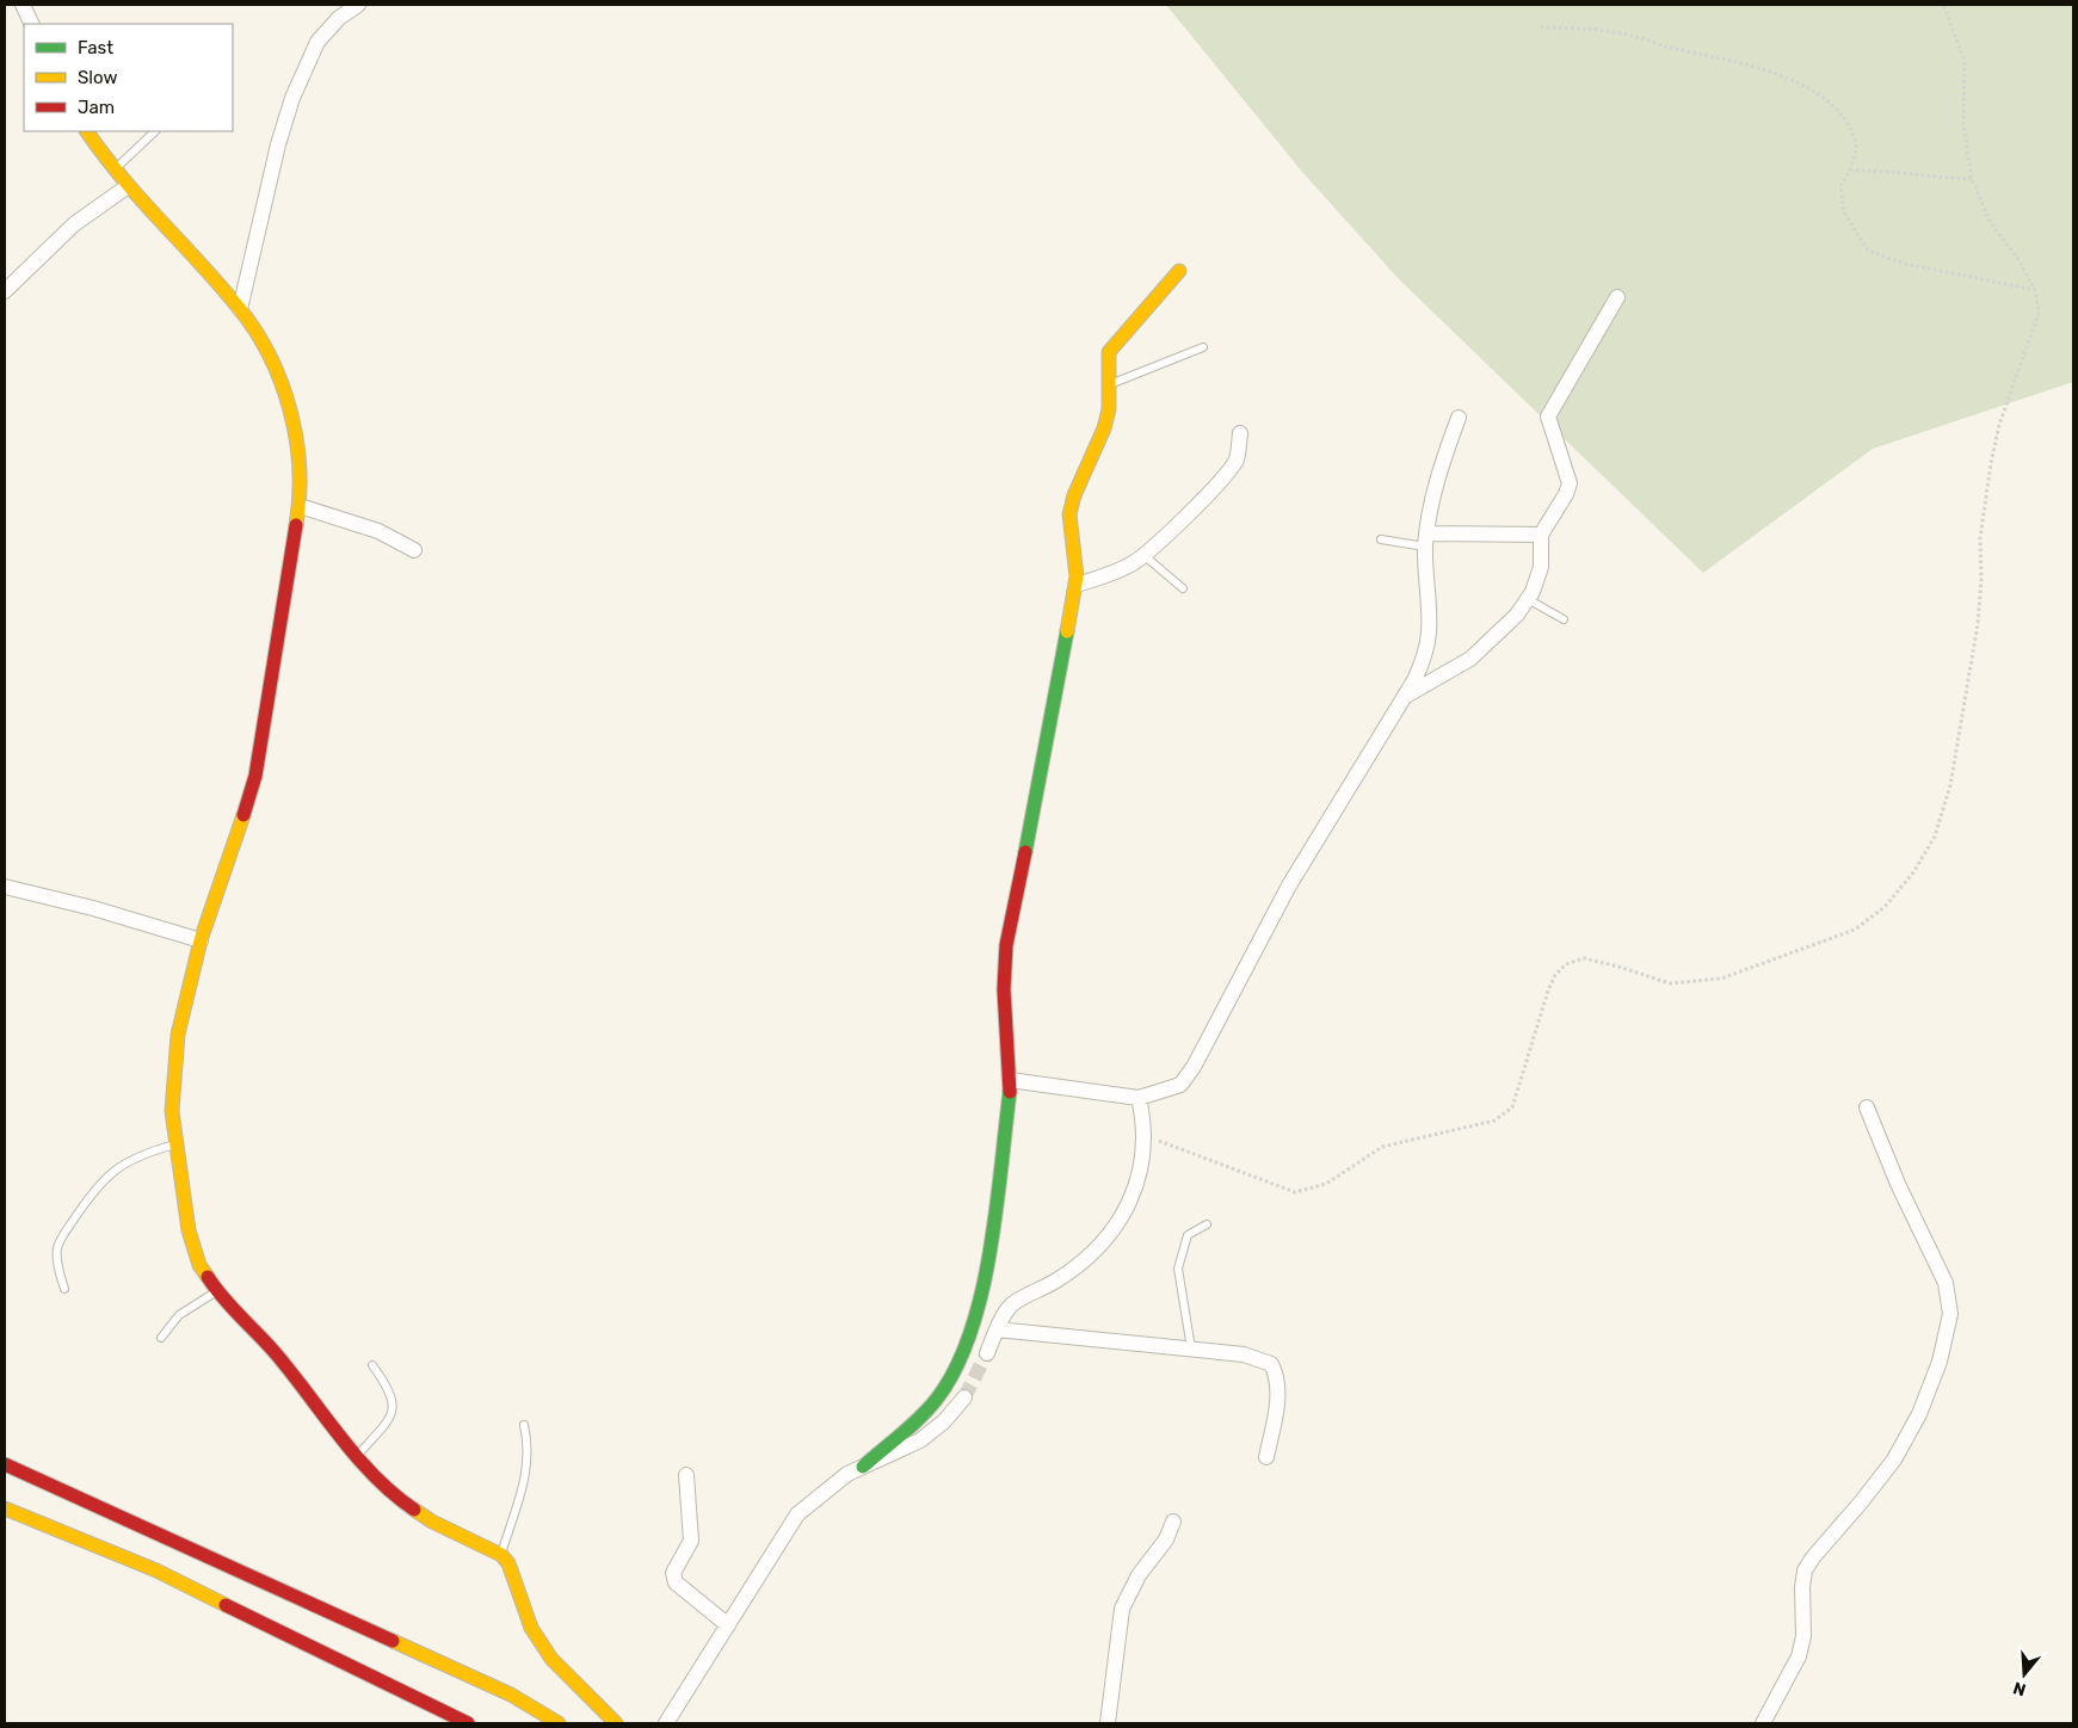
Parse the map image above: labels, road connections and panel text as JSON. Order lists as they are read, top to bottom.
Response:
{
  "legend": ["Fast", "Slow", "Jam"],
  "north": "bottom"
}
